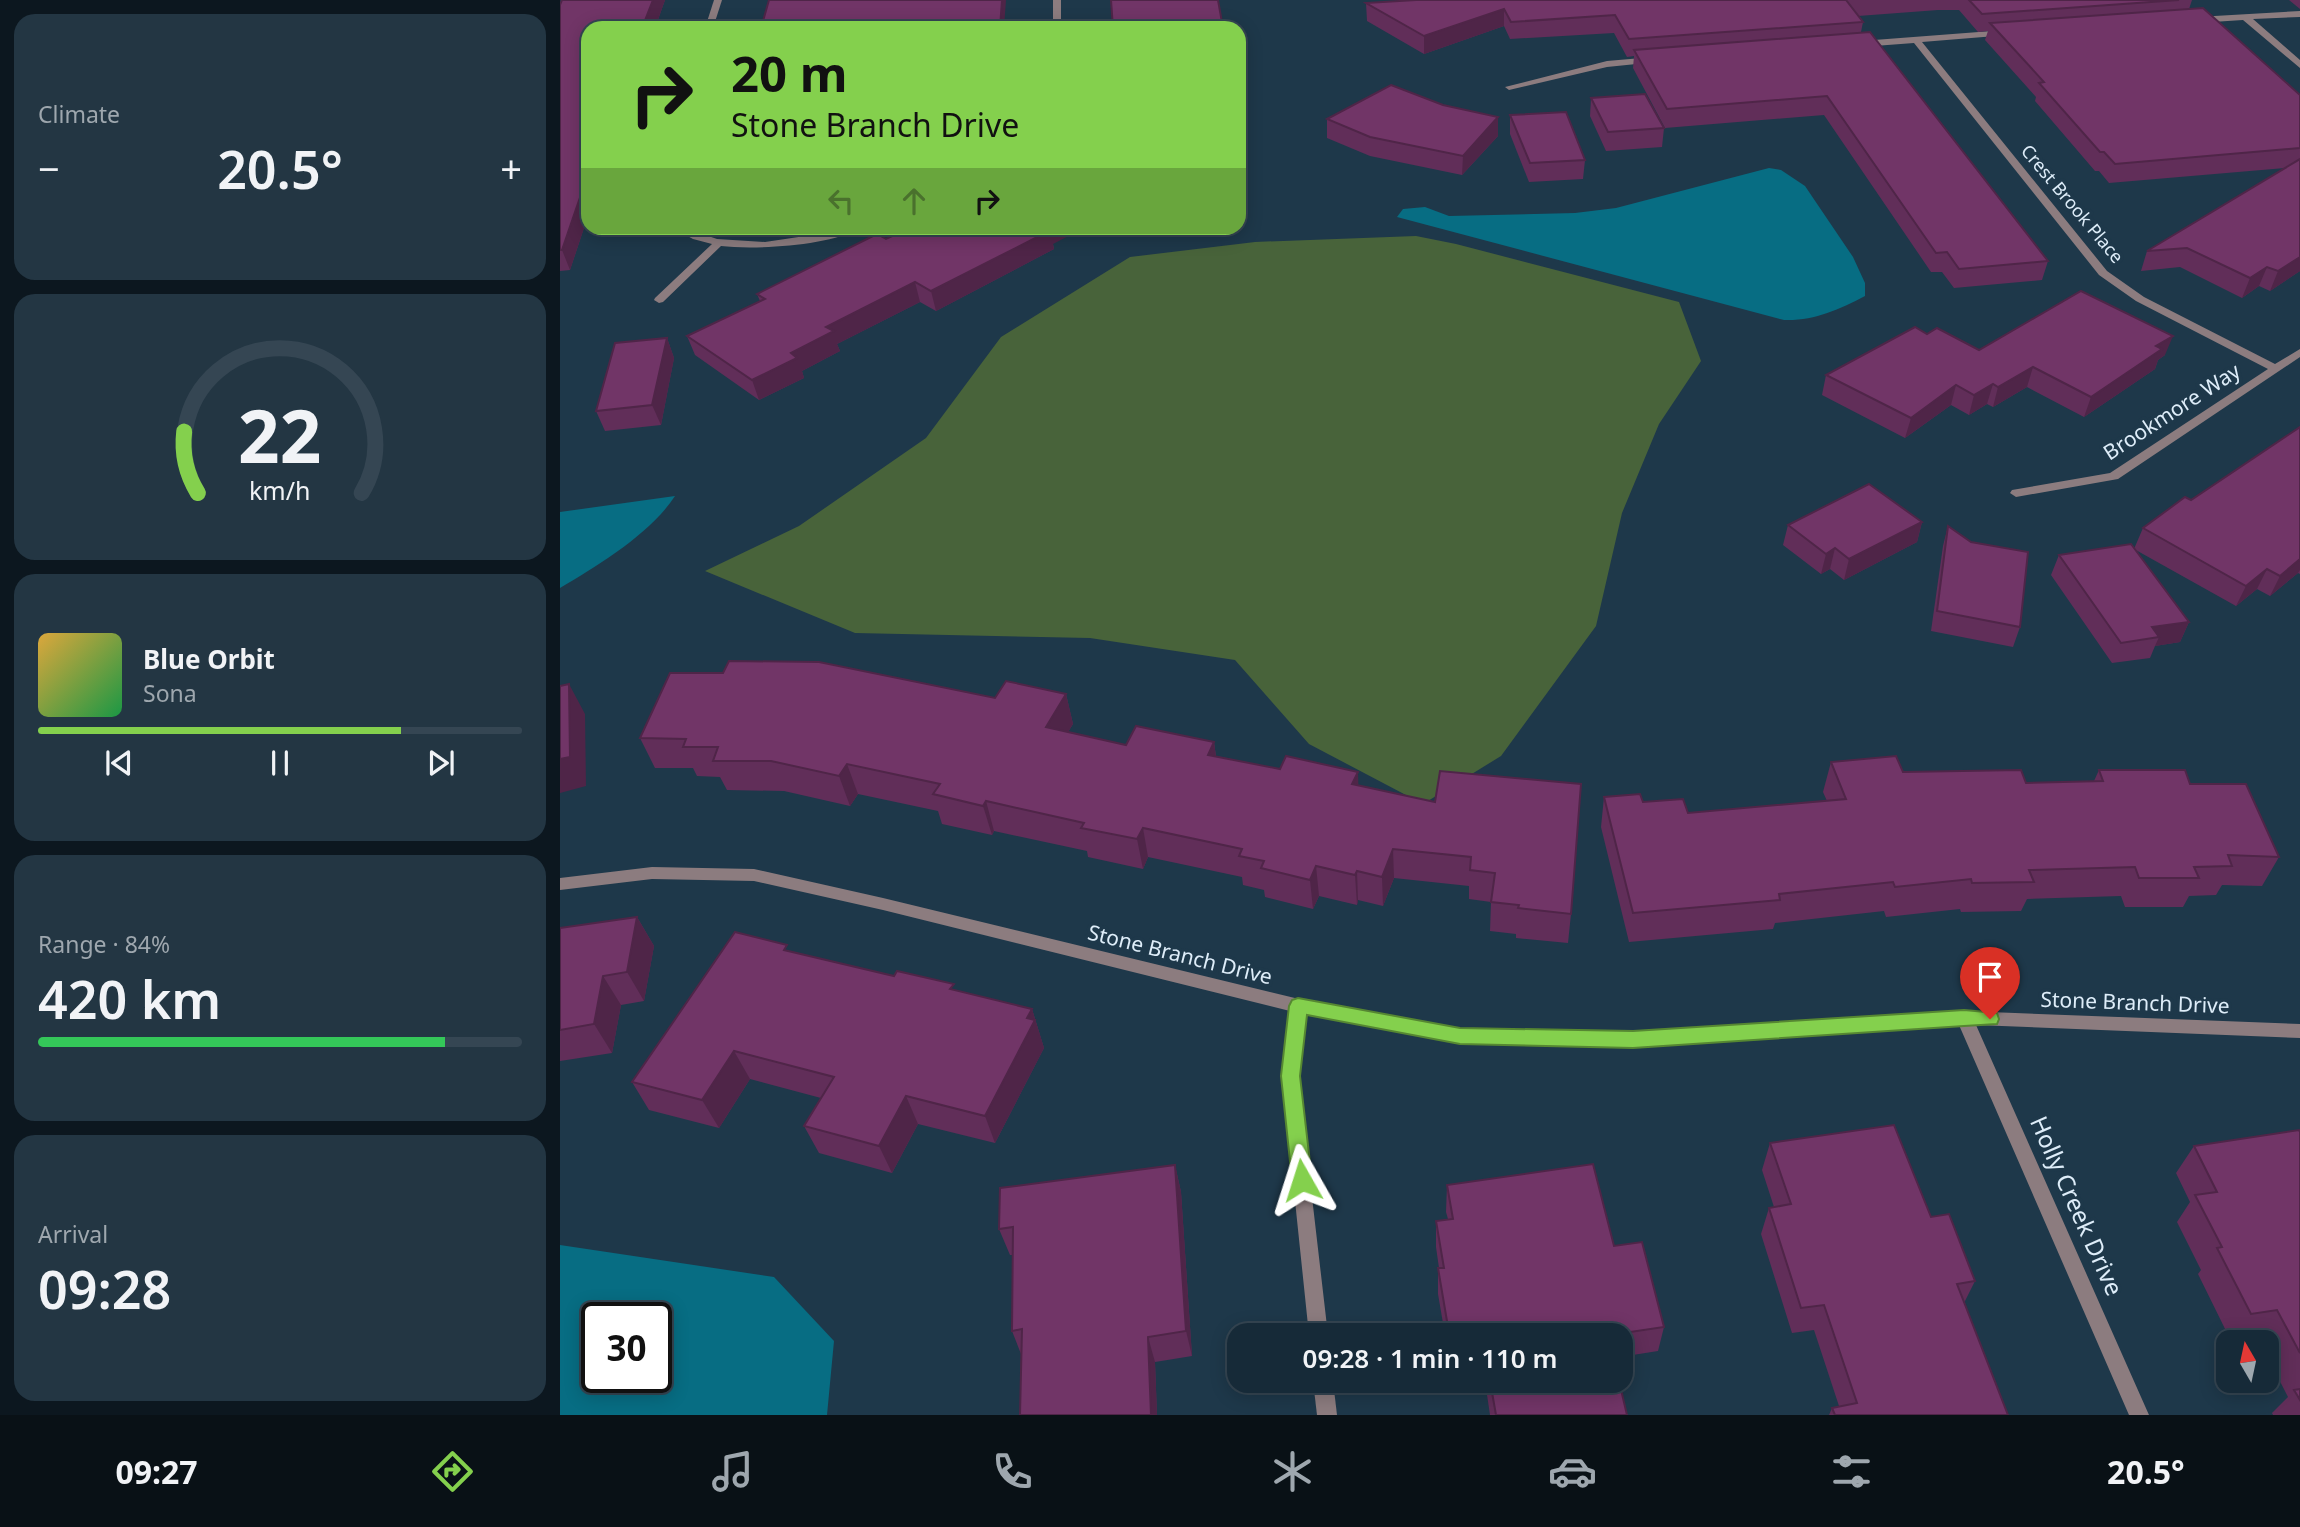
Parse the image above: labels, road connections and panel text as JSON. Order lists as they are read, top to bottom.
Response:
{
  "streets": {
    "street": [
      "Crest Brook Place",
      "Brookmore Way",
      "Stone Branch Drive",
      "Holly Creek Drive"
    ]
  },
  "crossings": [
    ["Crest Brook Place", "Brookmore Way"],
    ["Stone Branch Drive", "Holly Creek Drive"]
  ],
  "north": "top",
  "page": {
    "tile": [
      "Climate",
      ["Range · 84%", "420 km"],
      ["Arrival", "09:28"]
    ],
    "turn": ["20 m", "Stone Branch Drive"],
    "heat": ["−", "20.5°", "+"],
    "song": ["Blue Orbit", "Sona"],
    "limit": "30",
    "trip": "09:28 · 1 min · 110 m",
    "tabs": ["09:27", "20.5°"],
    "gauge": ["22", "km/h"]
  }
}
